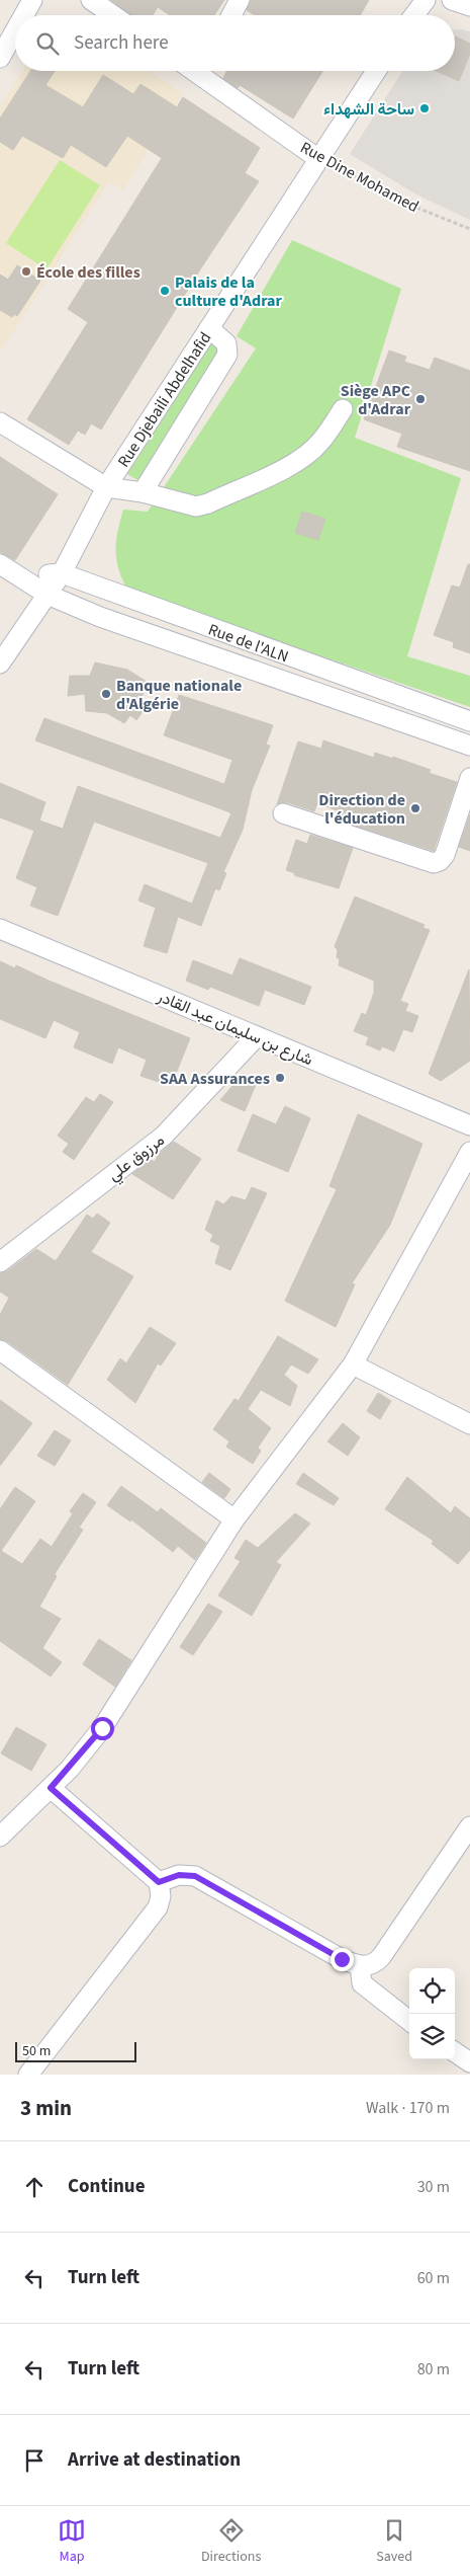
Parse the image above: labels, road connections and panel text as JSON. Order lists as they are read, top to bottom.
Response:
{
  "streets": {
    "street": [
      "Rue Dine Mohamed",
      "Rue Djebaili Abdelhafid",
      "Rue de l'ALN",
      "شارع بن سليمان عبد القادر",
      "مرزوق علي"
    ]
  },
  "crossings": [
    ["Rue Dine Mohamed", "Rue Djebaili Abdelhafid"],
    ["Rue Djebaili Abdelhafid", "Rue de l'ALN"],
    ["شارع بن سليمان عبد القادر", "مرزوق علي"]
  ],
  "places": [
    "ساحة الشهداء",
    "École des filles",
    "Palais de la culture d'Adrar",
    "Siège APC d'Adrar",
    "Banque nationale d'Algérie",
    "Direction de l'éducation",
    "SAA Assurances"
  ],
  "scale_bar": "50 m",
  "page": {
    "search": "Search here",
    "scale": "50 m",
    "heading": ["3 min", "Walk · 170 m"],
    "list": [
      ["Continue", "30 m"],
      ["Turn left", "60 m"],
      ["Turn left", "80 m"],
      "Arrive at destination"
    ],
    "nav": ["Map", "Directions", "Saved"]
  }
}
